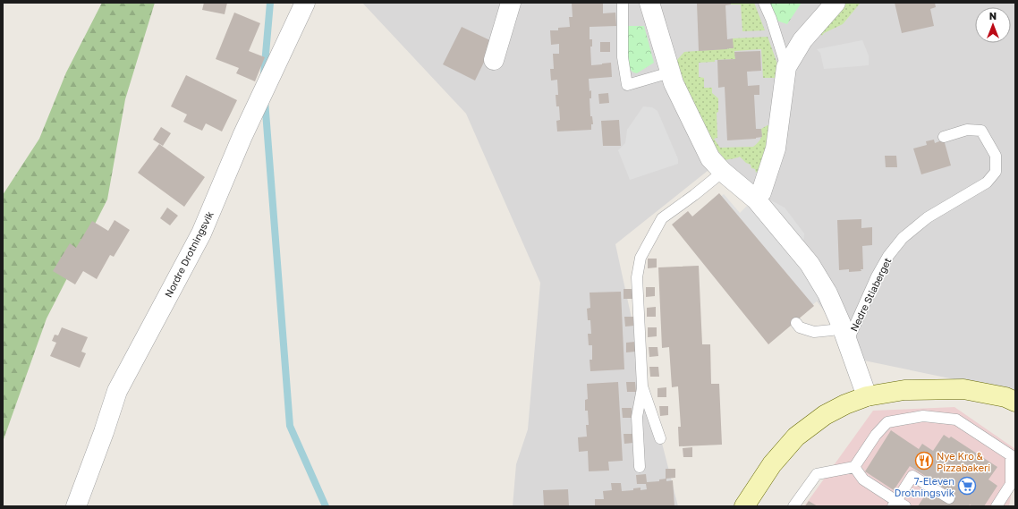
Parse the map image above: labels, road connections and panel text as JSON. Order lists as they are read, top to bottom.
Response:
{
  "streets": {
    "street": ["Nordre Drotningsvik", "Nedre Stiaberget"]
  },
  "places": {
    "restaurant": ["Nye Kro & Pizzabakeri"],
    "supermarket": ["7-Eleven Drotningsvik"]
  },
  "north": "top"
}
